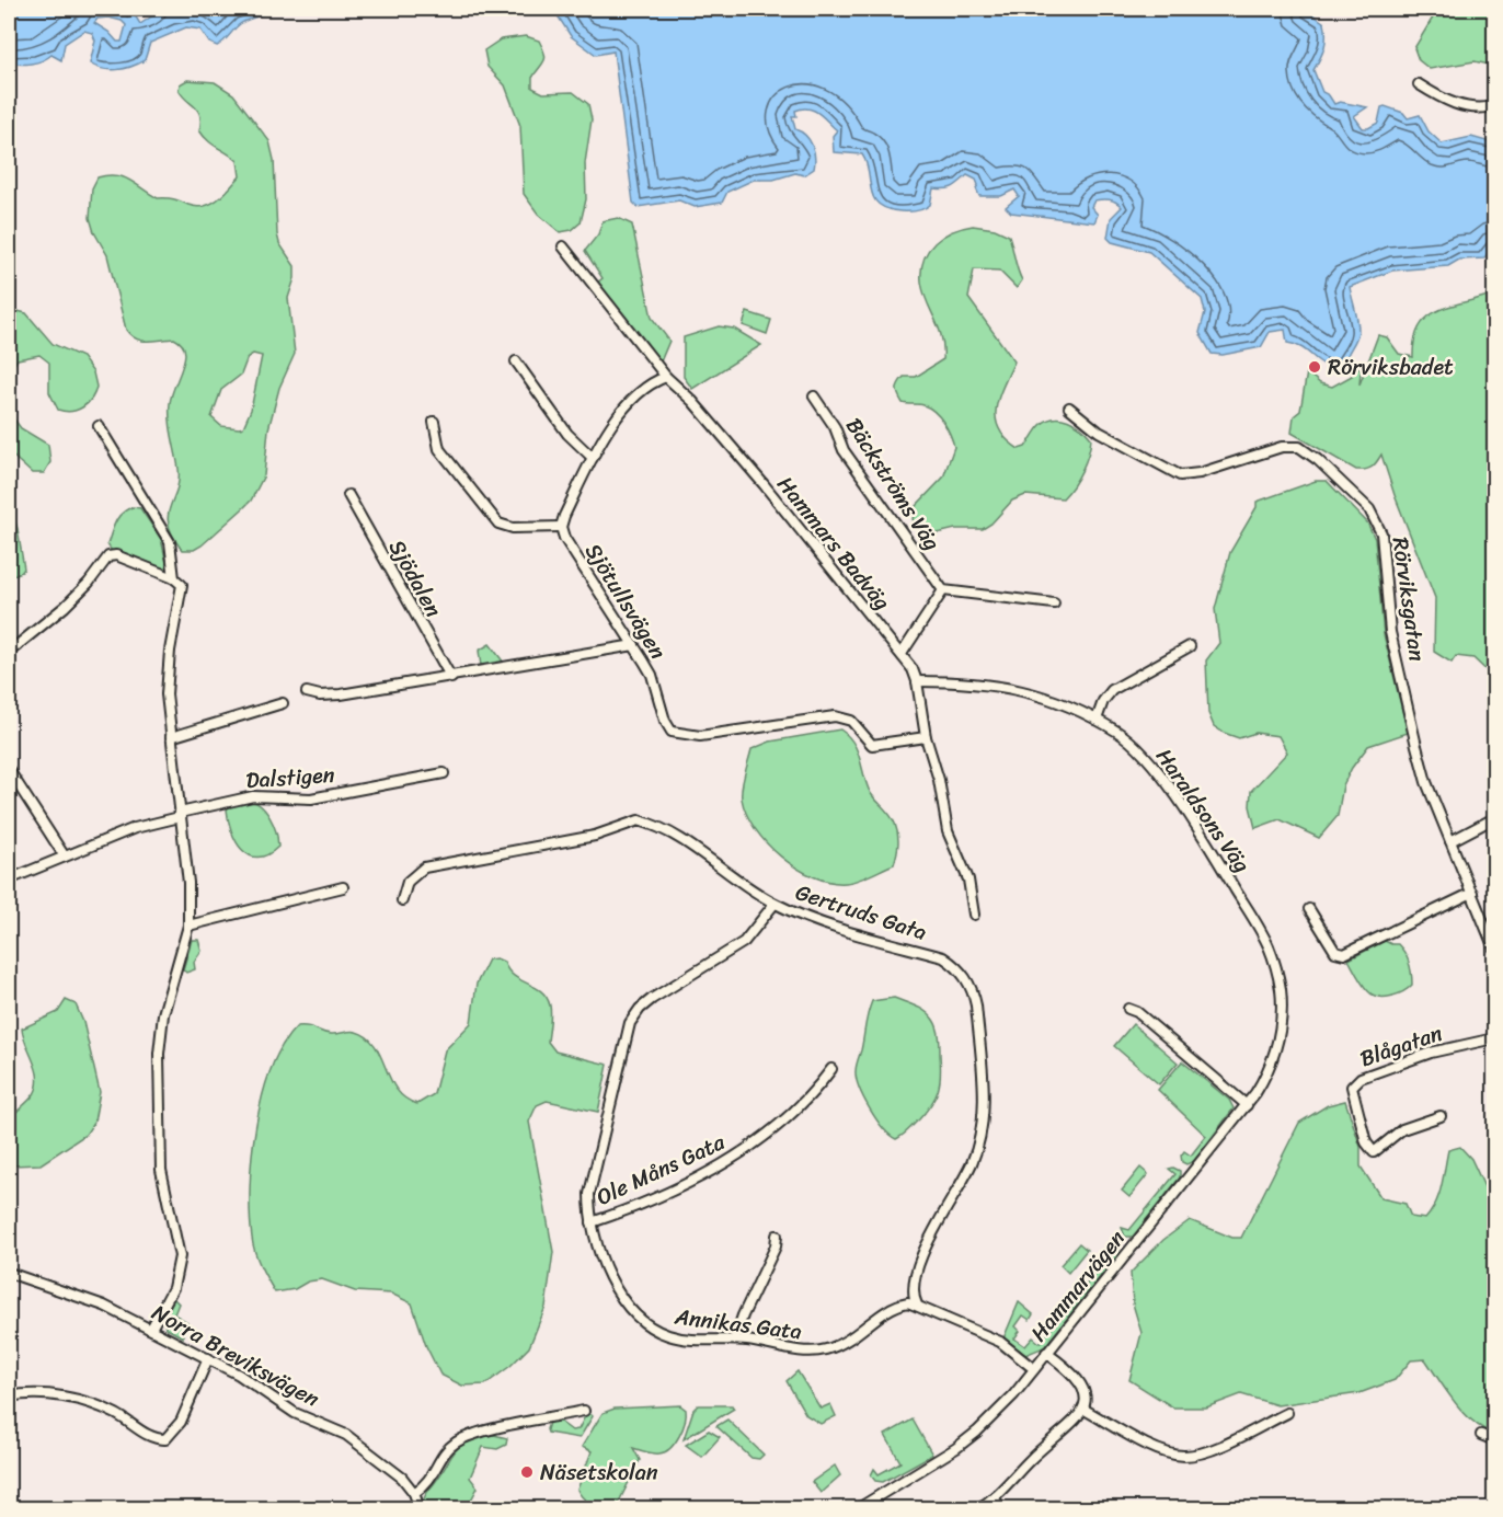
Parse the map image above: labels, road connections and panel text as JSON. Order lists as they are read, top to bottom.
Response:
{
  "streets": {
    "street": [
      "Bäckströms Väg",
      "Hammars Badväg",
      "Sjödalen",
      "Rörviksgatan",
      "Sjötullsvägen",
      "Dalstigen",
      "Haraldsons Väg",
      "Gertruds Gata",
      "Blågatan",
      "Ole Måns Gata",
      "Hammarvägen",
      "Annikas Gata",
      "Norra Breviksvägen"
    ]
  },
  "crossings": [
    ["Hammars Badväg", "Sjötullsvägen"],
    ["Hammars Badväg", "Haraldsons Väg"],
    ["Haraldsons Väg", "Hammarvägen"],
    ["Gertruds Gata", "Annikas Gata"],
    ["Ole Måns Gata", "Annikas Gata"]
  ],
  "places": ["Rörviksbadet", "Näsetskolan"]
}
